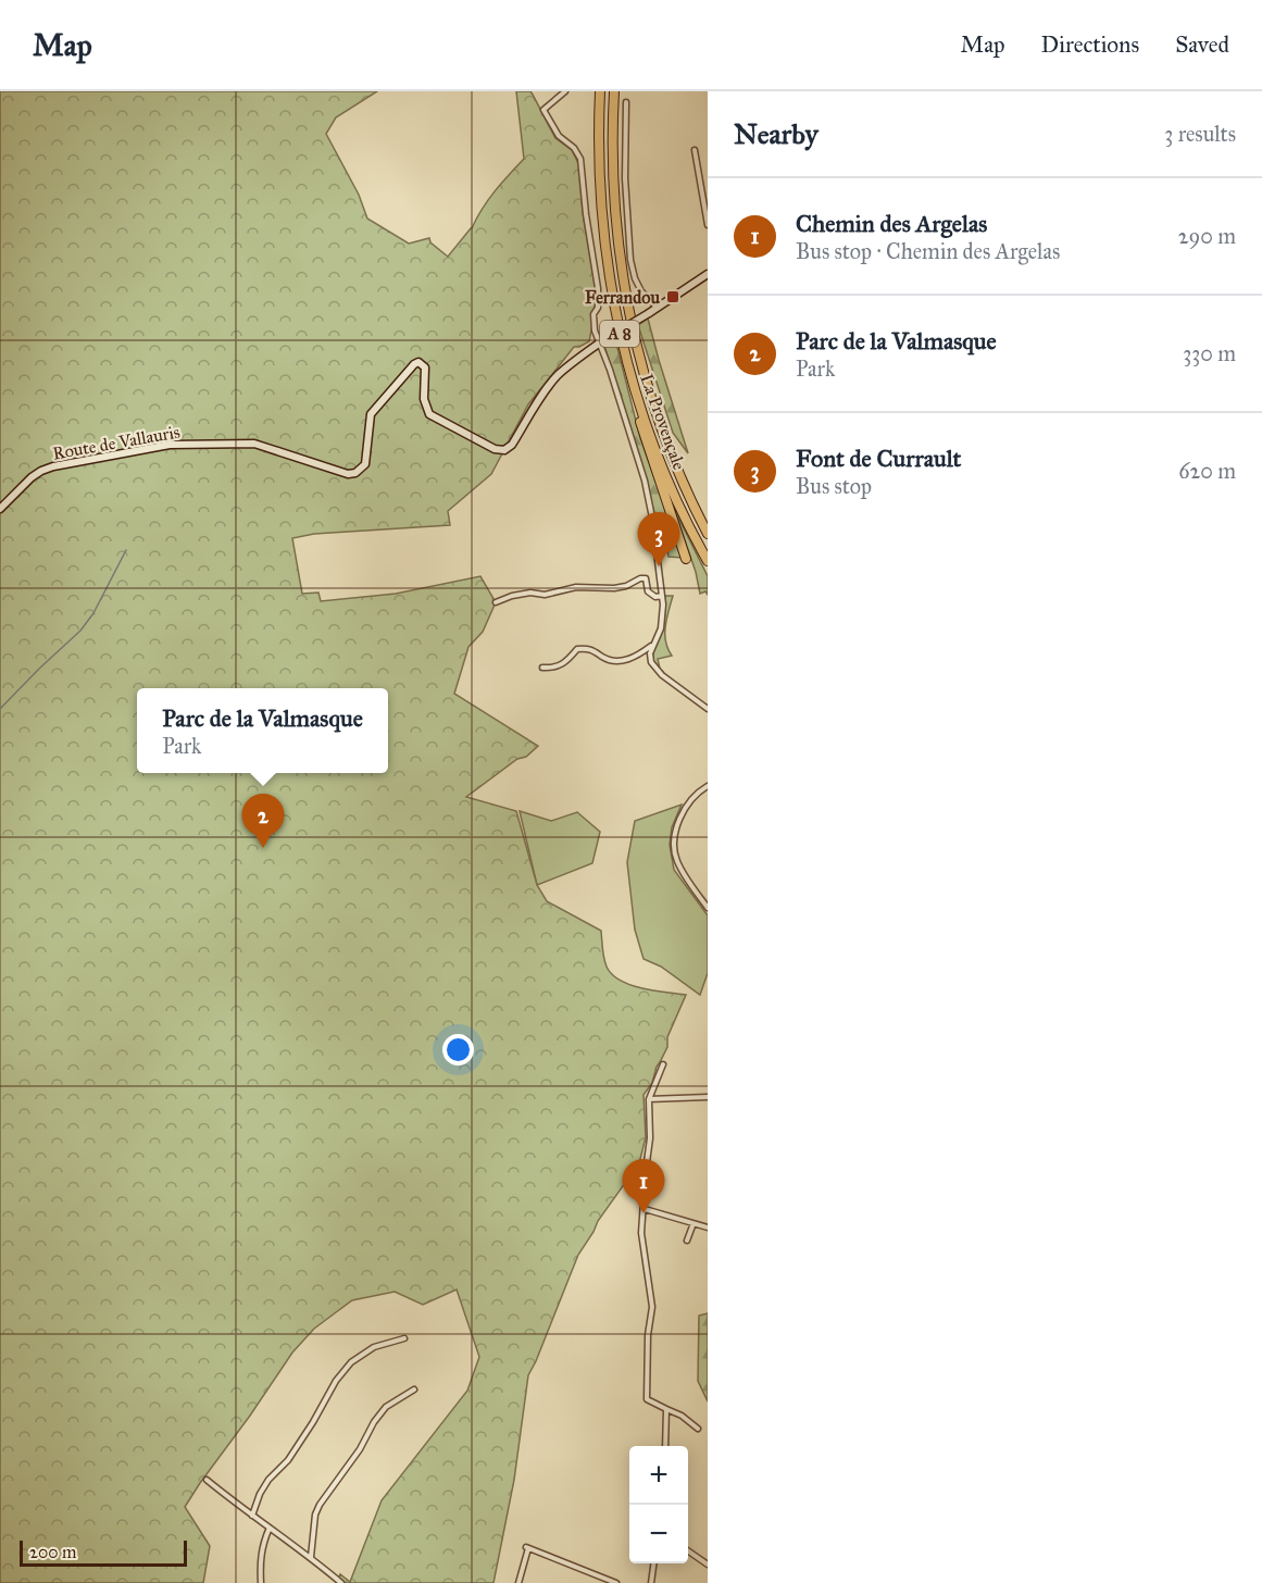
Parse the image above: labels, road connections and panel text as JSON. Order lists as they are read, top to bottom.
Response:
{
  "streets": {
    "highway": ["A 8", "La Provençale"],
    "main road": ["Route de Vallauris"]
  },
  "places": {
    "transit": ["Ferrandou"]
  },
  "scale_bar": "200 m",
  "page": {
    "header": "Map",
    "nav": ["Map", "Directions", "Saved"],
    "heading": ["Nearby", "3 results"],
    "list": [
      {
        "mark": "1",
        "name": "Chemin des Argelas",
        "note": "Bus stop · Chemin des Argelas",
        "value": "290 m"
      },
      {
        "mark": "2",
        "name": "Parc de la Valmasque",
        "note": "Park",
        "value": "330 m"
      },
      {
        "mark": "3",
        "name": "Font de Currault",
        "note": "Bus stop",
        "value": "620 m"
      }
    ],
    "pins": ["3", "2", "1"],
    "popup": ["Parc de la Valmasque", "Park"],
    "map_buttons": ["+", "−"],
    "scale": "200 m"
  }
}
